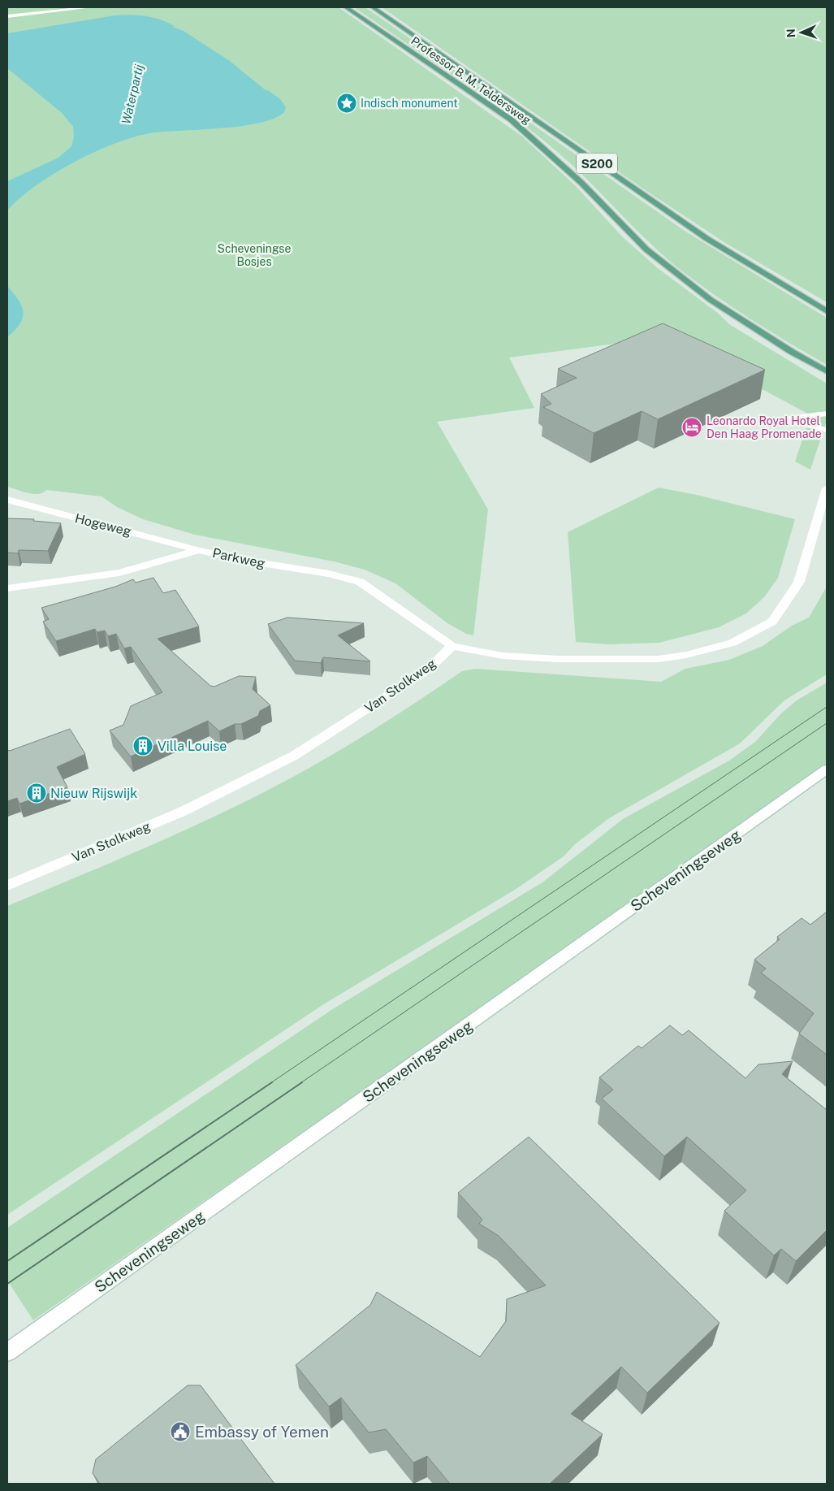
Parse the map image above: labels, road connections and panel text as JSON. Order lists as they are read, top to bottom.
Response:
{
  "streets": {
    "main road": ["Professor B. M. Teldersweg", "S200"],
    "street": [
      "Hogeweg",
      "Parkweg",
      "Van Stolkweg",
      "Scheveningseweg"
    ]
  },
  "crossings": [
    ["Hogeweg", "Parkweg"],
    ["Parkweg", "Van Stolkweg"]
  ],
  "water": ["Waterpartij"],
  "parks": ["Scheveningse Bosjes"],
  "places": {
    "place": ["Indisch monument"],
    "hotel": ["Leonardo Royal Hotel Den Haag Promenade"],
    "building": ["Villa Louise", "Nieuw Rijswijk"],
    "public building": ["Embassy of Yemen"]
  },
  "north": "left"
}
